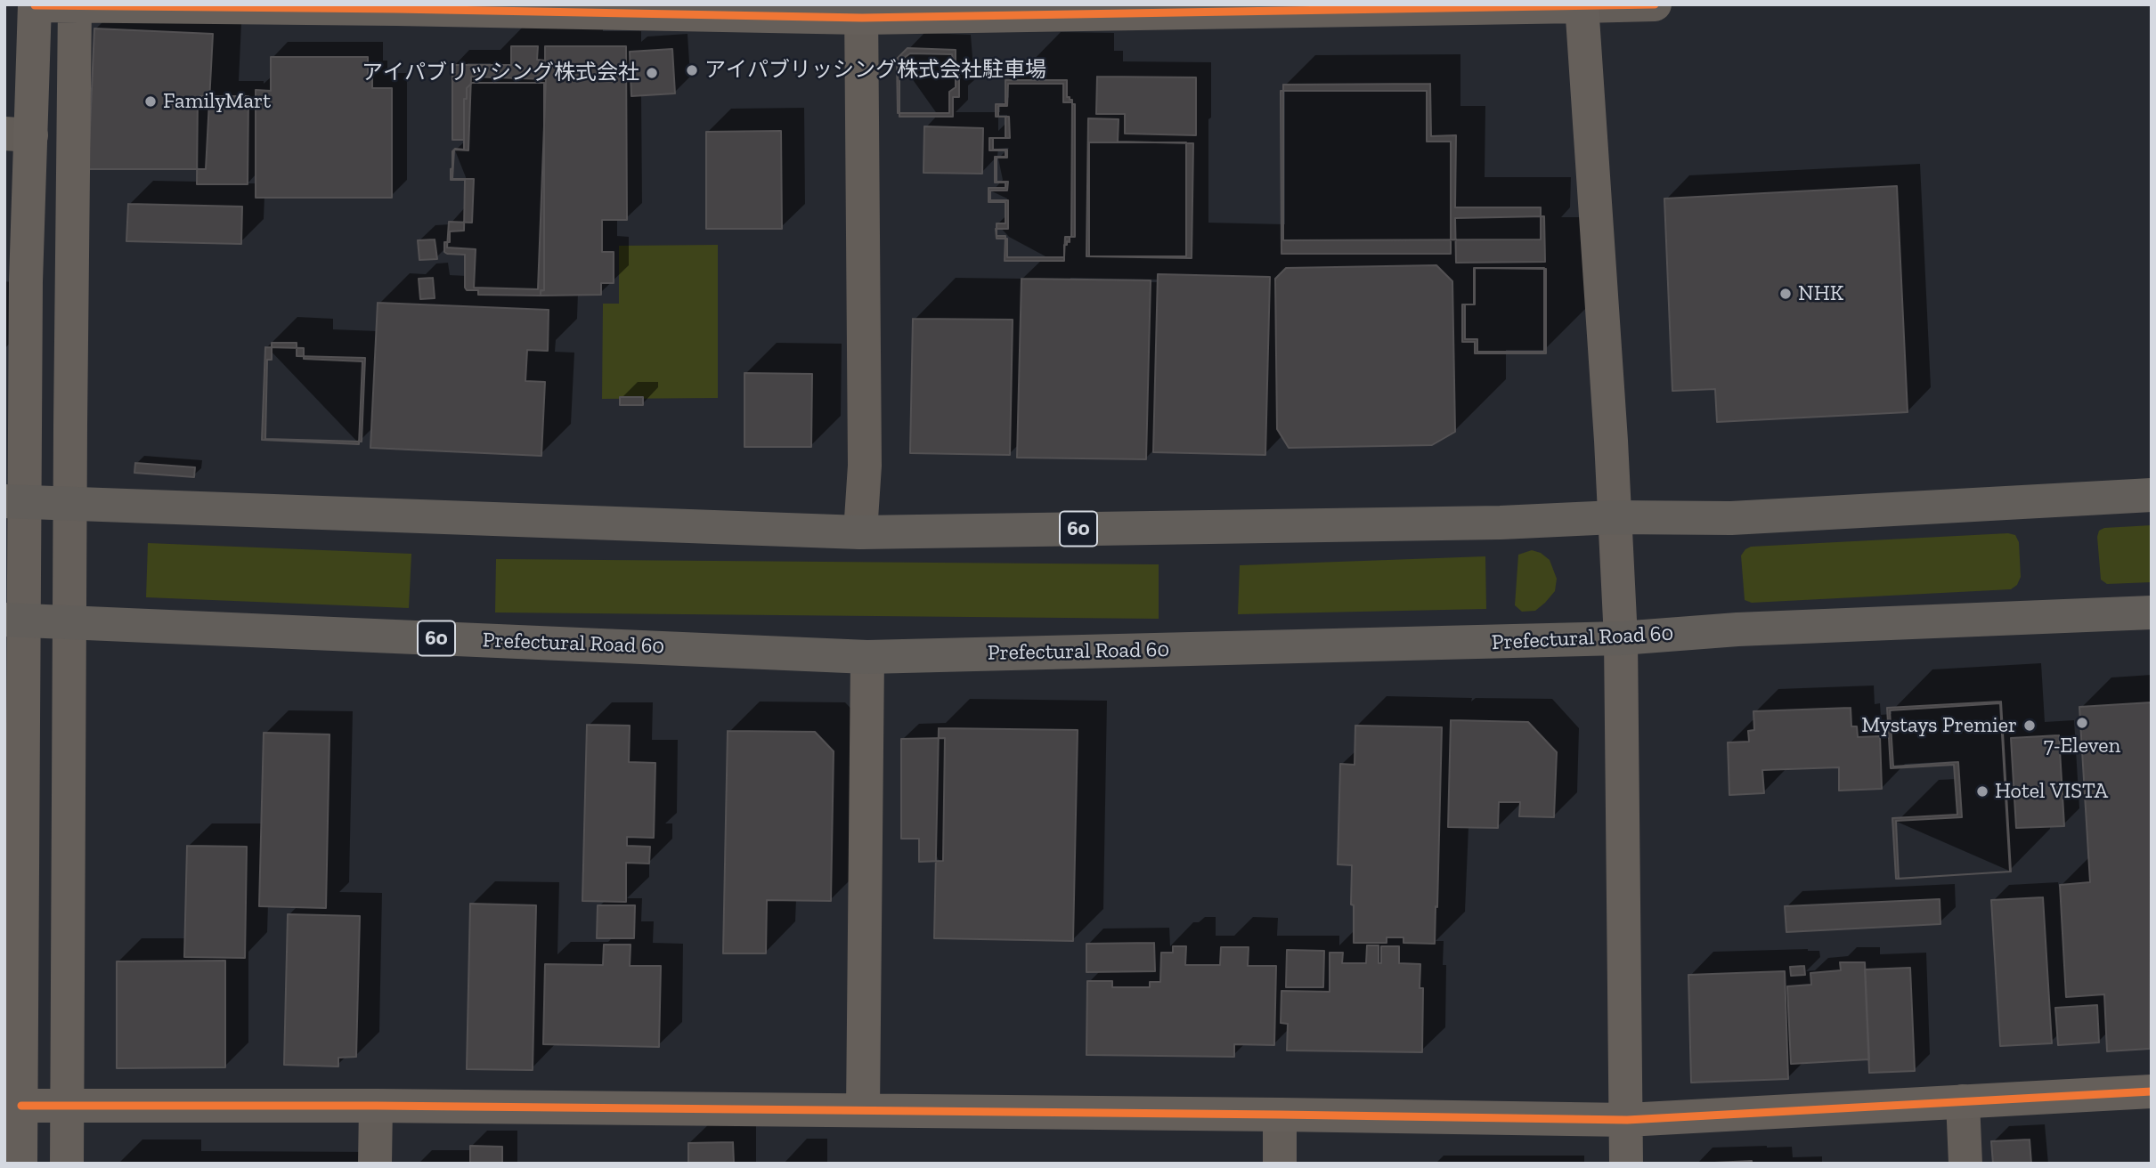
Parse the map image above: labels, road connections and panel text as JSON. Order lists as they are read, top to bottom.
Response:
{
  "streets": {
    "main road": ["60", "Prefectural Road 60"]
  },
  "places": [
    "アイパブリッシング株式会社駐車場",
    "アイパブリッシング株式会社",
    "FamilyMart",
    "NHK",
    "7-Eleven",
    "Mystays Premier",
    "Hotel VISTA"
  ]
}
